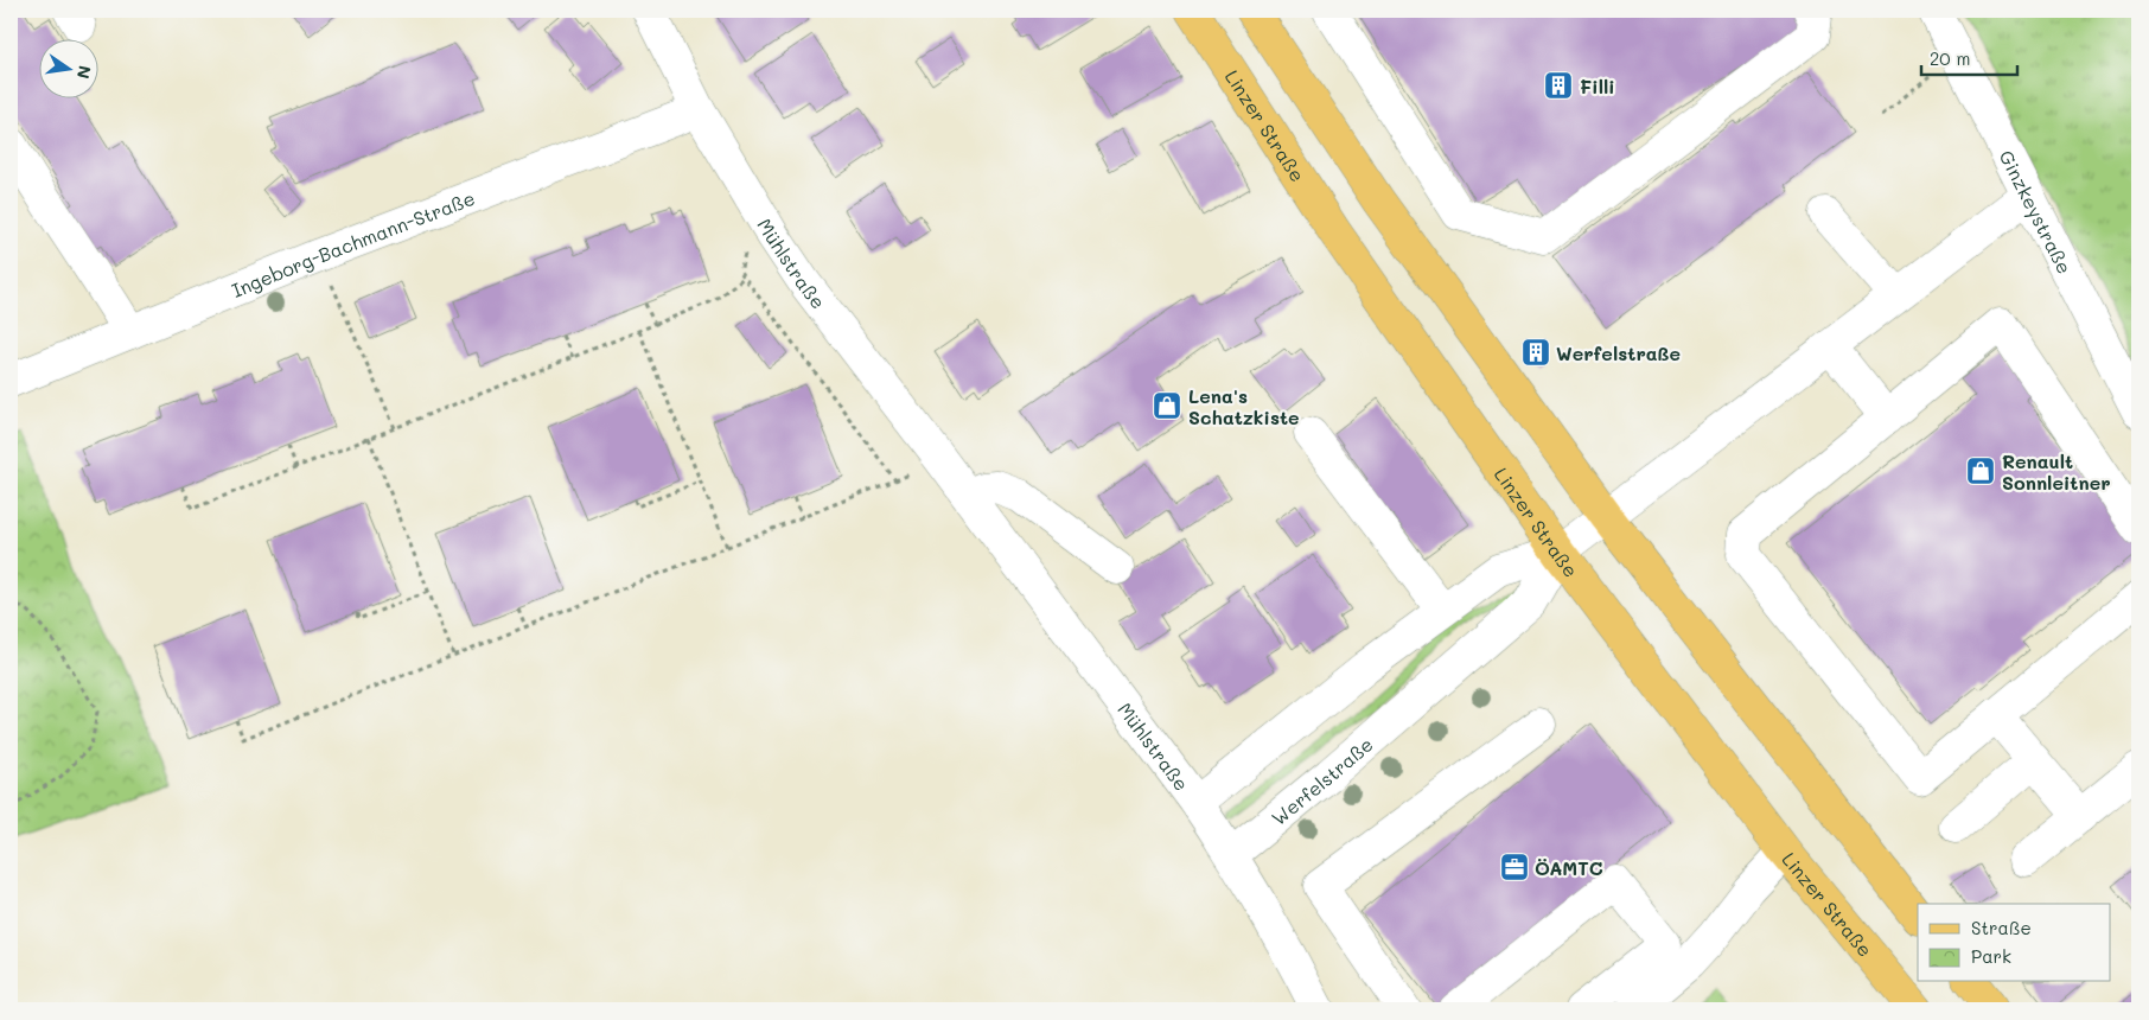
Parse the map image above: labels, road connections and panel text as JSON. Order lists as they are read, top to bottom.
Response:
{
  "streets": {
    "main road": ["Linzer Straße"],
    "street": [
      "Ginzkeystraße",
      "Ingeborg-Bachmann-Straße",
      "Mühlstraße",
      "Werfelstraße"
    ]
  },
  "crossings": [
    ["Linzer Straße", "Werfelstraße"],
    ["Ginzkeystraße", "Werfelstraße"],
    ["Ingeborg-Bachmann-Straße", "Mühlstraße"],
    ["Mühlstraße", "Werfelstraße"]
  ],
  "places": {
    "building": ["Filli", "Werfelstraße"],
    "shop": ["Lena's Schatzkiste", "Renault Sonnleitner"],
    "office": ["ÖAMTC"]
  },
  "legend": ["Straße", "Park"],
  "scale_bar": "20 m",
  "north": "right"
}
